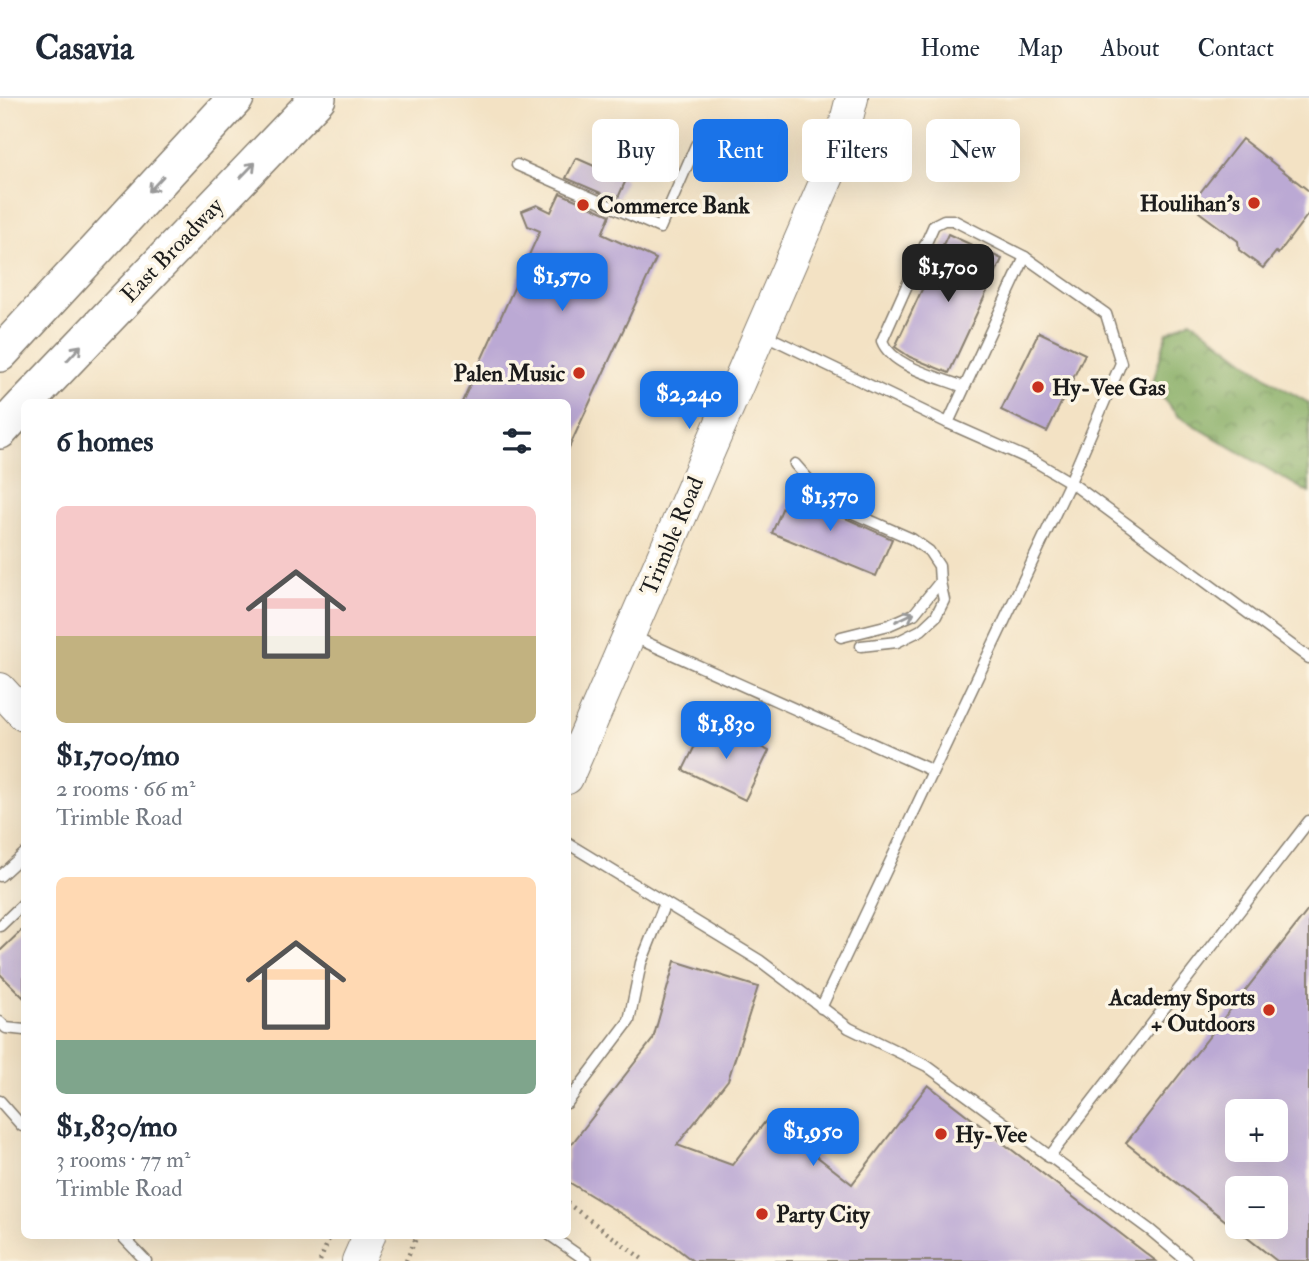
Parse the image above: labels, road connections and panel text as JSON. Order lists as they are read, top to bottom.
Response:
{
  "streets": {
    "main road": ["East Broadway"],
    "street": ["Trimble Road"]
  },
  "places": [
    "Houlihan's",
    "Commerce Bank",
    "Palen Music",
    "Hy-Vee Gas",
    "Academy Sports + Outdoors",
    "Hy-Vee",
    "Party City"
  ],
  "page": {
    "header": "Casavia",
    "nav": [
      "Home",
      "Map",
      "About",
      "Contact"
    ],
    "chip": [
      "Buy",
      "Rent",
      "Filters",
      "New"
    ],
    "price": [
      "$1,700",
      "$1,570",
      "$2,240",
      "$1,370",
      "$1,830",
      "$1,950"
    ],
    "heading": "6 homes",
    "list": [
      {
        "name": "$1,700/mo",
        "note": "2 rooms · 66 m² · Trimble Road"
      },
      {
        "name": "$1,830/mo",
        "note": "3 rooms · 77 m² · Trimble Road"
      }
    ],
    "map_buttons": ["+", "−"]
  }
}
